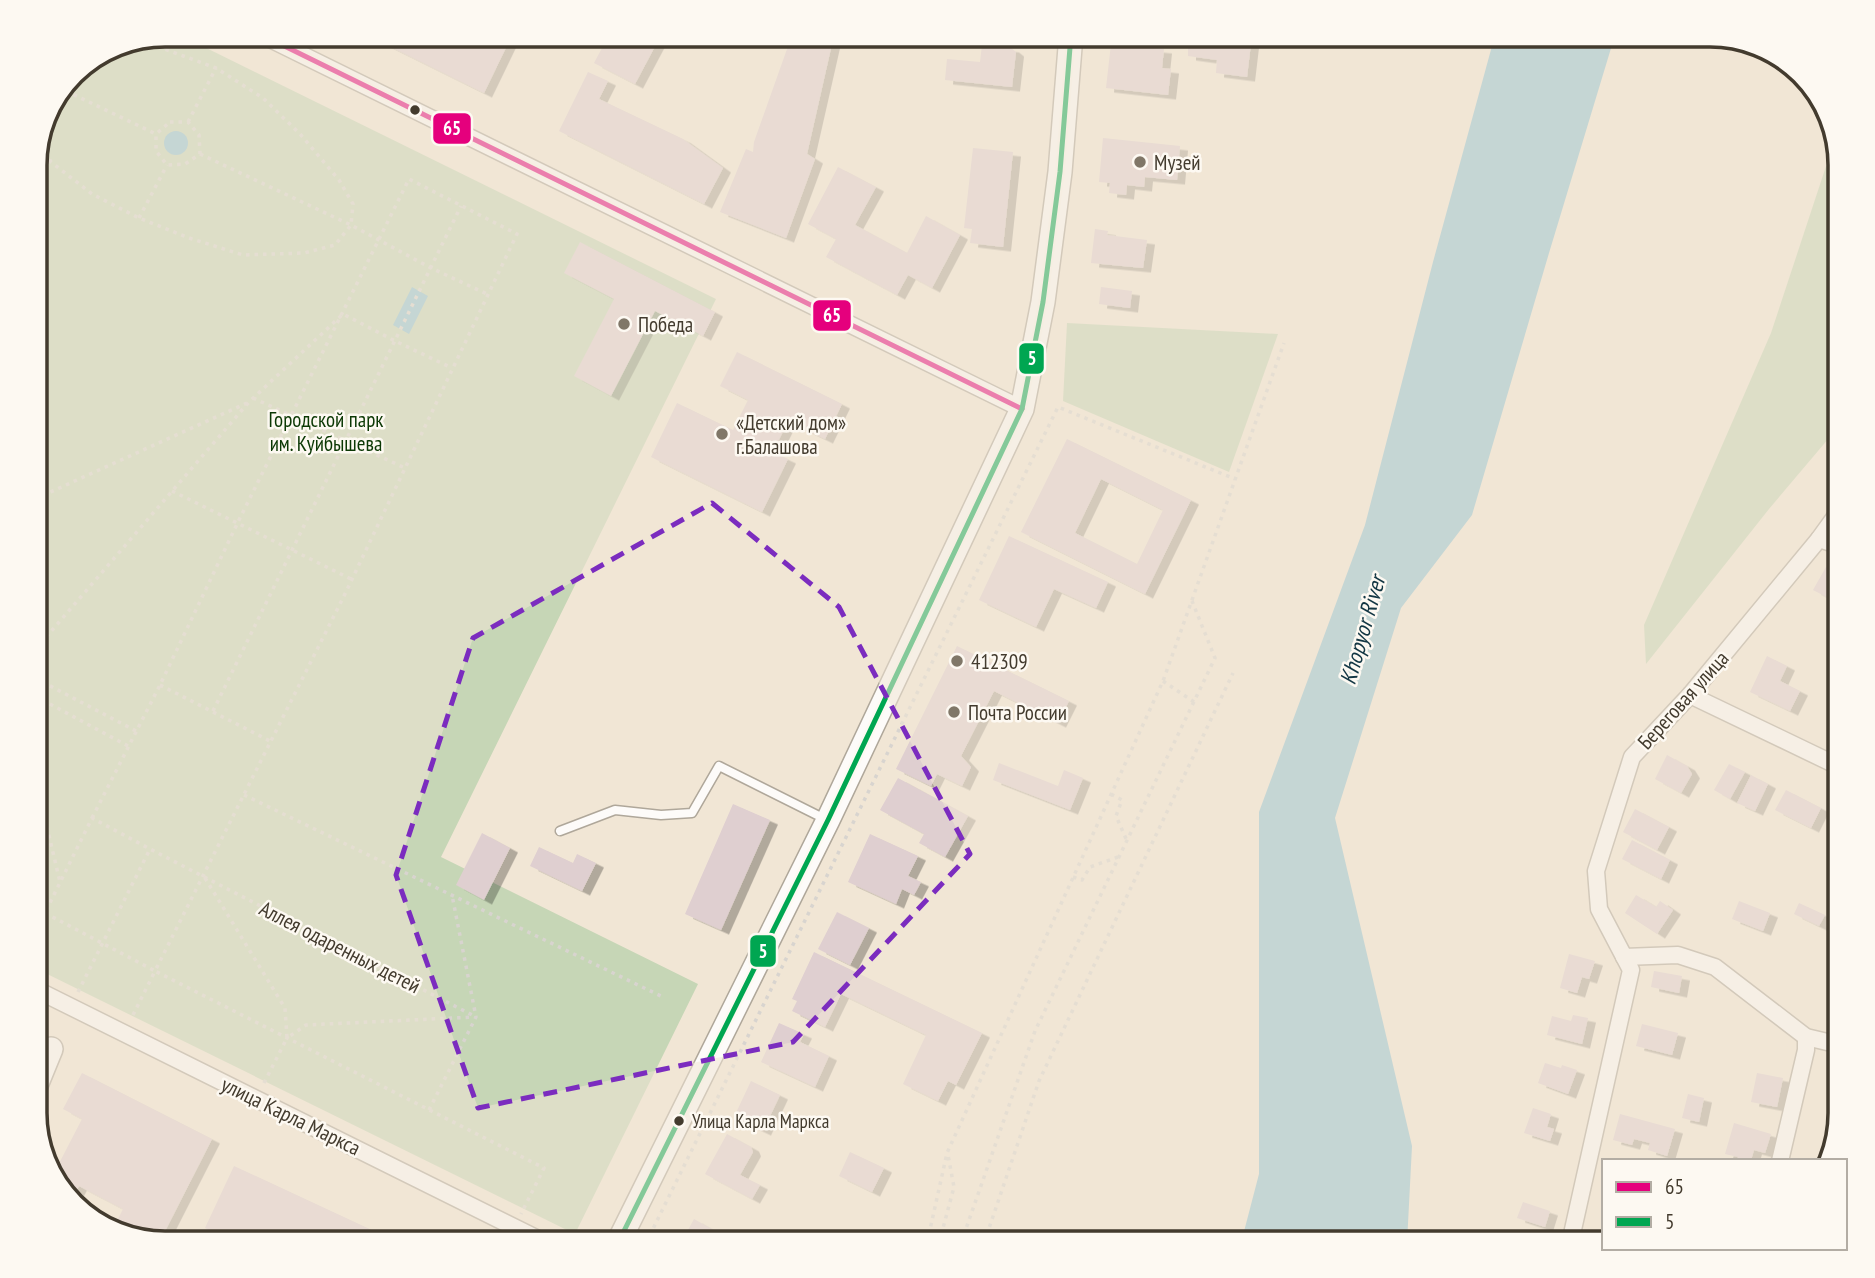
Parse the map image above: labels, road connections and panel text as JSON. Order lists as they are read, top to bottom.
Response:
{
  "streets": {
    "street": ["Береговая улица", "улица Карла Маркса"],
    "path": ["Аллея одаренных детей"]
  },
  "water": ["Khopyor River"],
  "parks": ["Городской парк им. Куйбышева"],
  "places": [
    "Музей",
    "Победа",
    "«Детский дом» г.Балашова",
    "412309",
    "Почта России",
    "Улица Карла Маркса"
  ],
  "lines": ["transit line 65", "transit line 5"],
  "legend": ["65", "5"]
}
